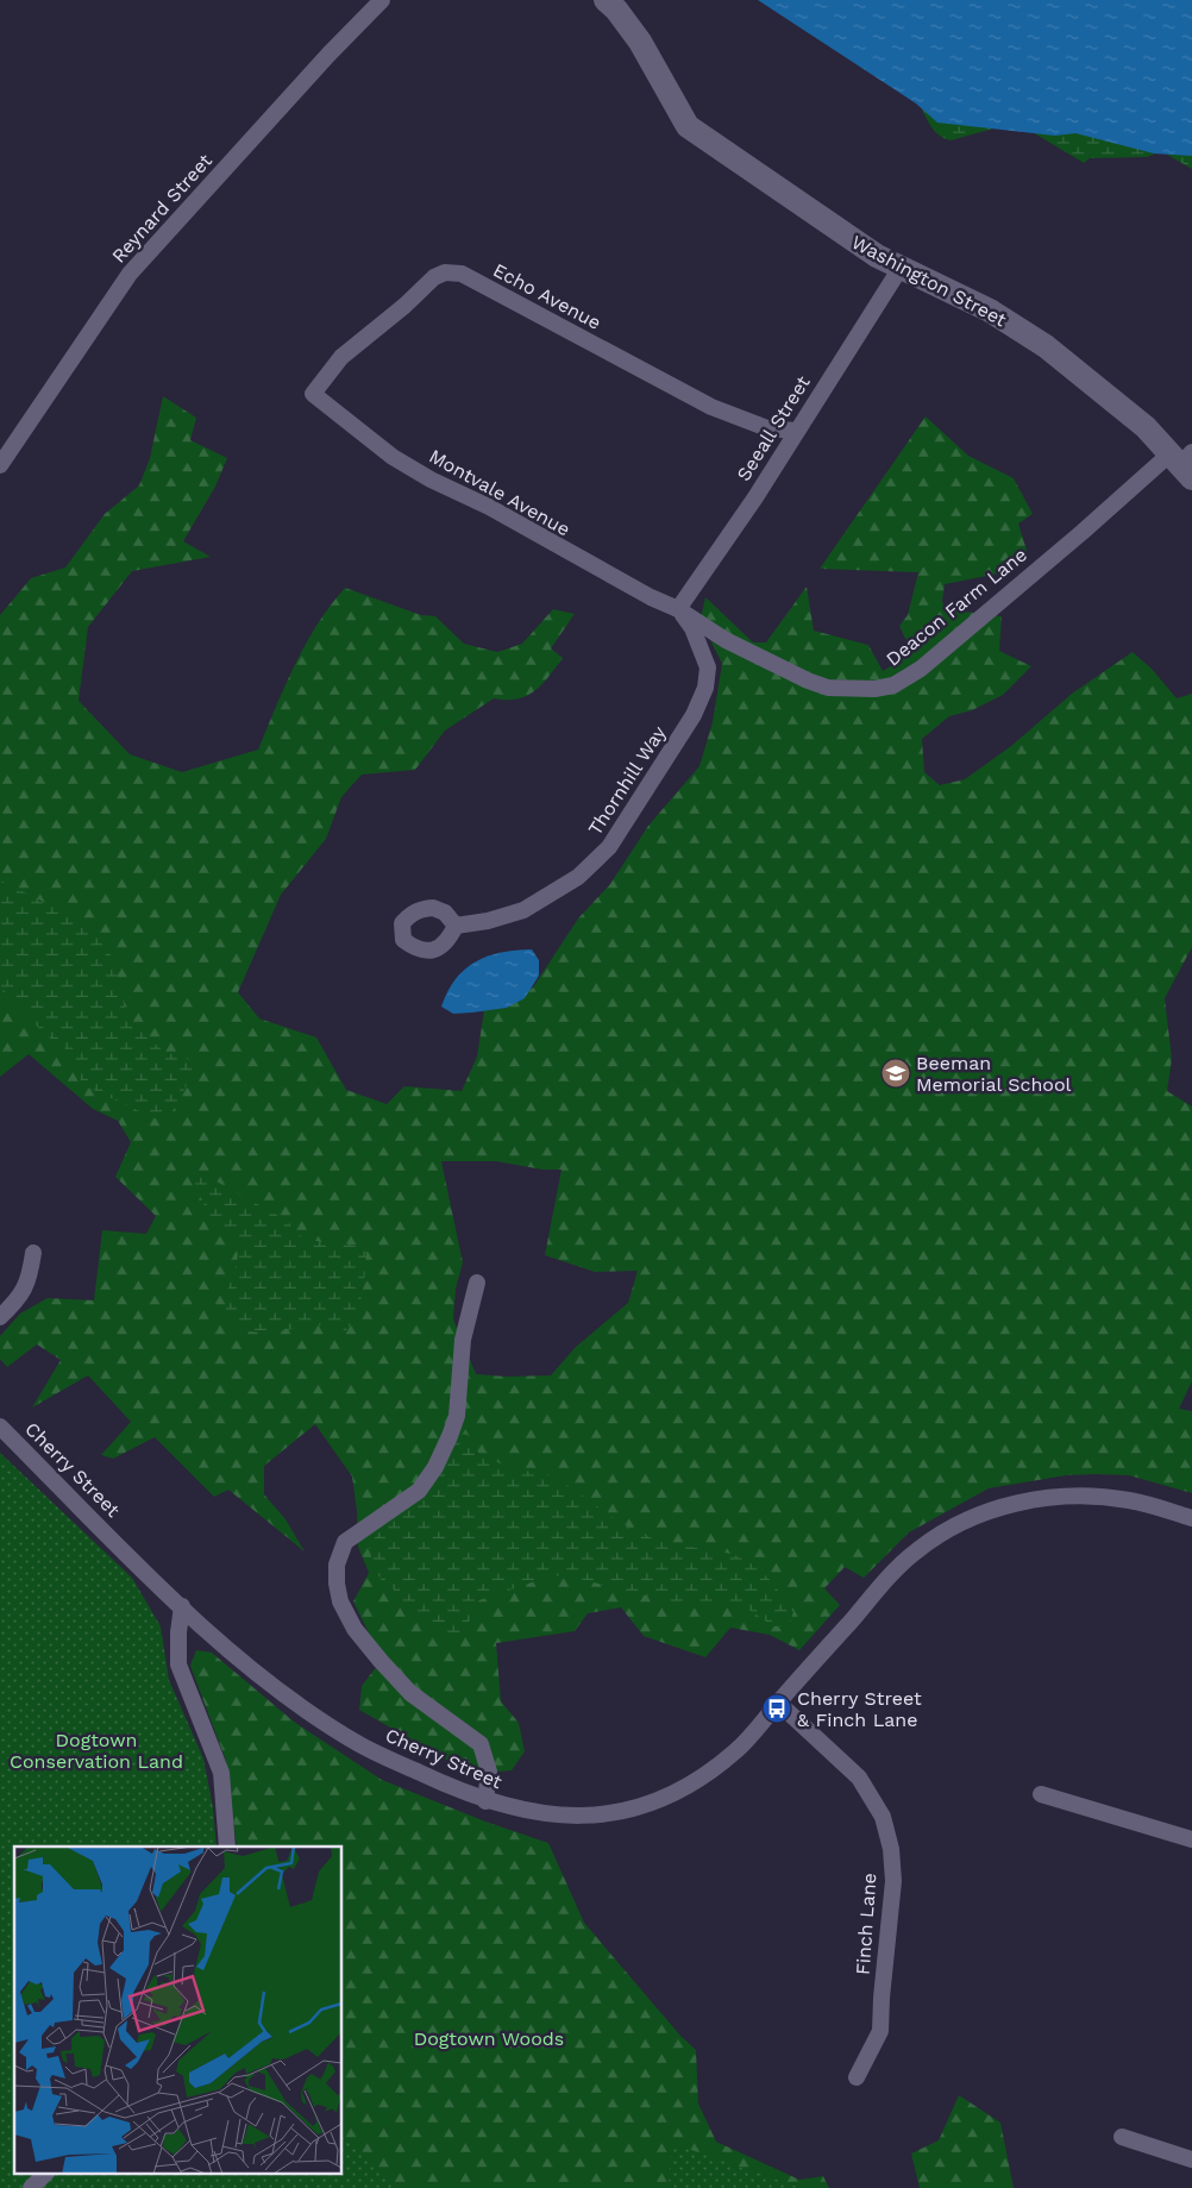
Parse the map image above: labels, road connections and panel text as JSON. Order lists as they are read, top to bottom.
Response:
{
  "streets": {
    "main road": ["Washington Street"],
    "street": [
      "Reynard Street",
      "Echo Avenue",
      "Seeall Street",
      "Montvale Avenue",
      "Deacon Farm Lane",
      "Thornhill Way",
      "Cherry Street",
      "Finch Lane"
    ]
  },
  "crossings": [
    ["Washington Street", "Seeall Street"],
    ["Washington Street", "Deacon Farm Lane"],
    ["Echo Avenue", "Seeall Street"],
    ["Echo Avenue", "Montvale Avenue"],
    ["Seeall Street", "Montvale Avenue"],
    ["Seeall Street", "Deacon Farm Lane"],
    ["Seeall Street", "Thornhill Way"],
    ["Montvale Avenue", "Deacon Farm Lane"],
    ["Montvale Avenue", "Thornhill Way"],
    ["Deacon Farm Lane", "Thornhill Way"],
    ["Cherry Street", "Finch Lane"]
  ],
  "parks": ["Dogtown Conservation Land", "Dogtown Woods"],
  "places": {
    "school or university": ["Beeman Memorial School"],
    "bus stop": ["Cherry Street & Finch Lane"]
  }
}
